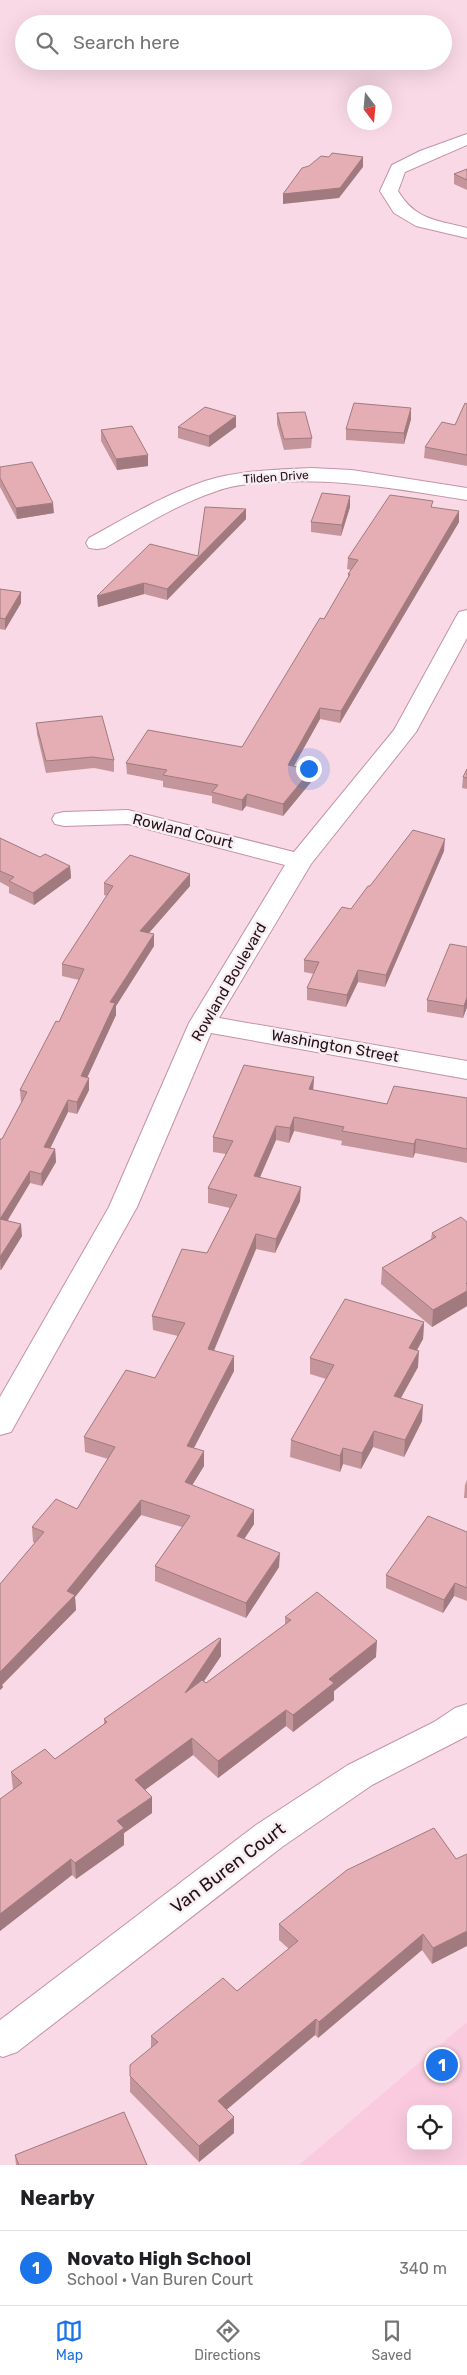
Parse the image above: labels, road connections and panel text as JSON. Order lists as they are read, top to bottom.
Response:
{
  "streets": {
    "street": [
      "Tilden Drive",
      "Rowland Court",
      "Rowland Boulevard",
      "Washington Street",
      "Van Buren Court"
    ]
  },
  "crossings": [
    ["Rowland Court", "Rowland Boulevard"],
    ["Rowland Boulevard", "Washington Street"]
  ],
  "north": "bottom",
  "page": {
    "search": "Search here",
    "pins": "1",
    "heading": "Nearby",
    "list": [
      {
        "mark": "1",
        "name": "Novato High School",
        "note": "School · Van Buren Court",
        "value": "340 m"
      }
    ],
    "nav": ["Map", "Directions", "Saved"]
  }
}
